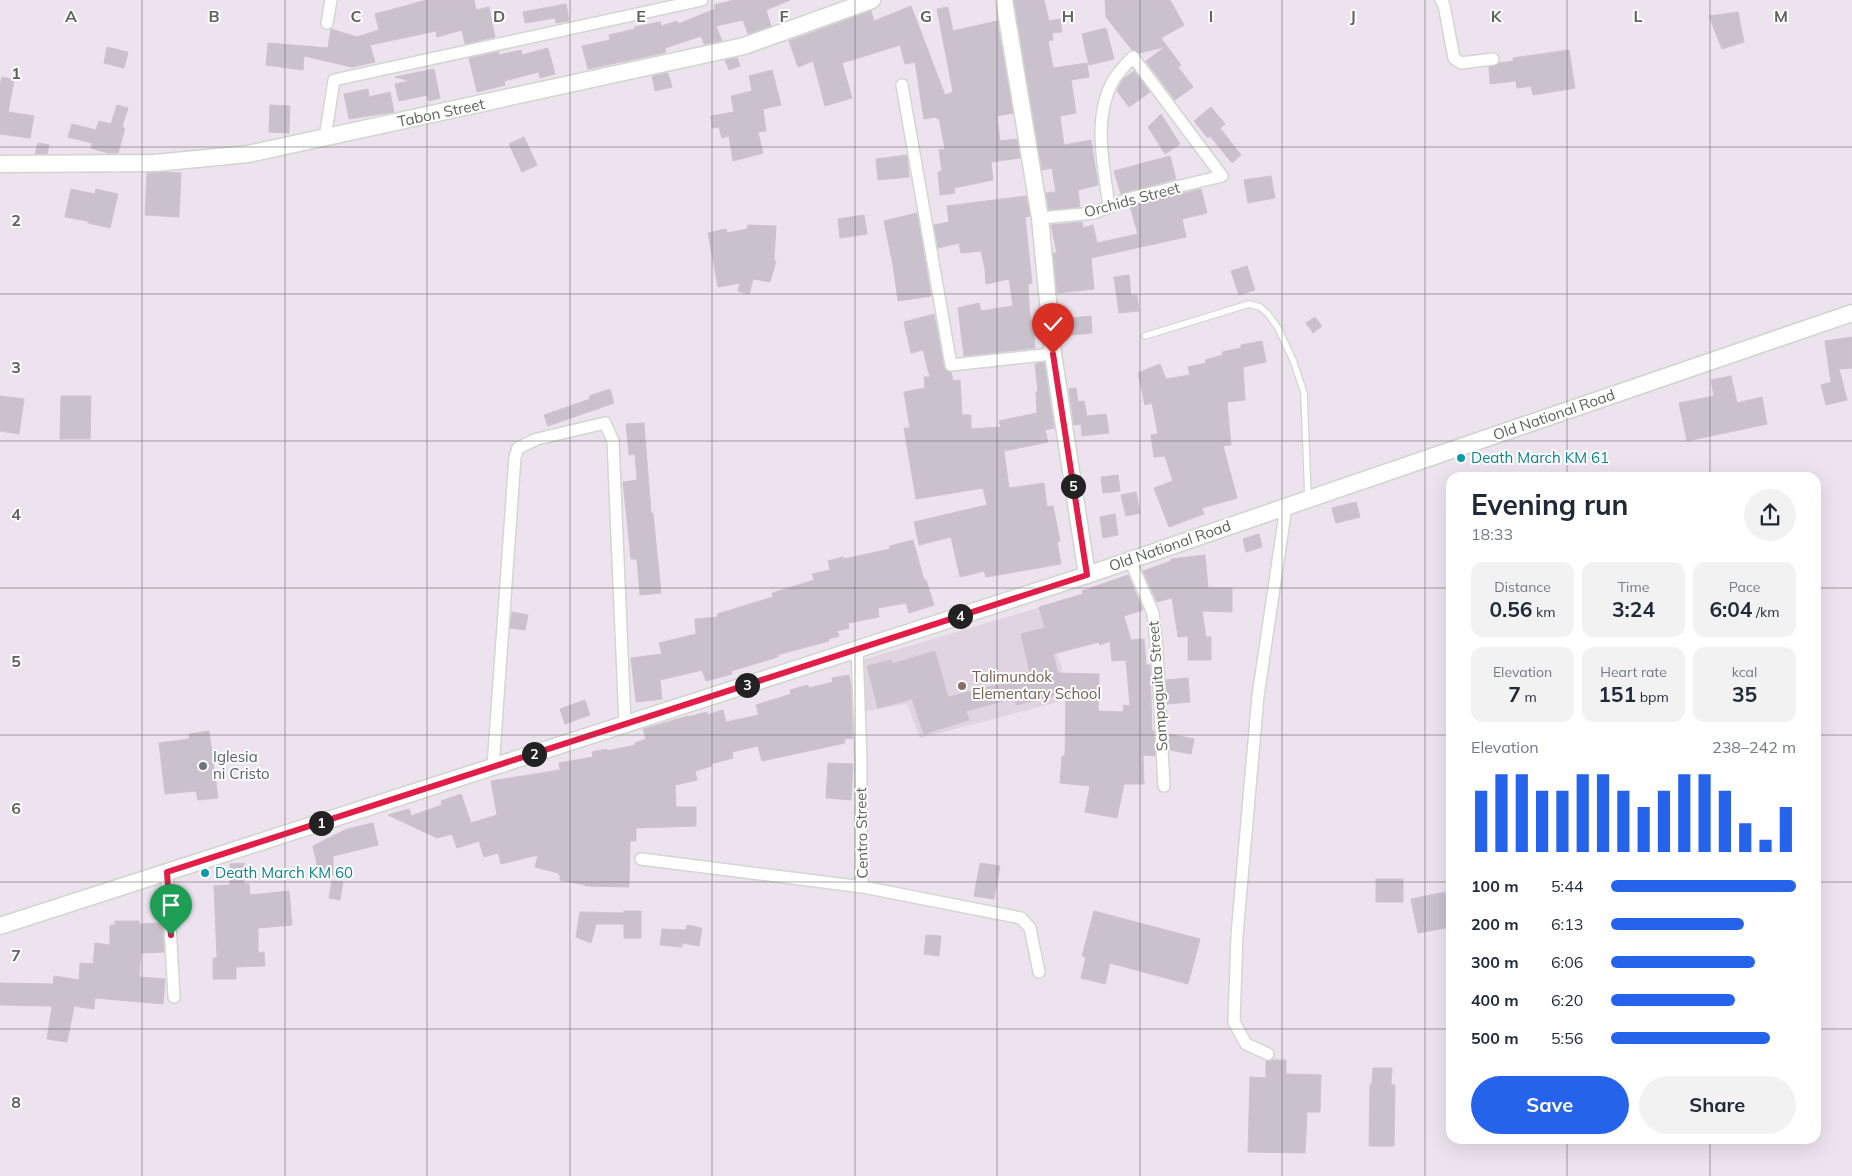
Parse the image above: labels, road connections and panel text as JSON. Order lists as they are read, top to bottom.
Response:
{
  "streets": {
    "main road": ["Tabon Street", "Old National Road"],
    "street": ["Orchids Street", "Sampaguita Street", "Centro Street"]
  },
  "crossings": [
    ["Old National Road", "Sampaguita Street"],
    ["Old National Road", "Centro Street"]
  ],
  "places": [
    "Death March KM 61",
    "Talimundok Elementary School",
    "Iglesia ni Cristo",
    "Death March KM 60"
  ],
  "page": {
    "heading": ["Evening run", "18:33"],
    "pins": [
      "5",
      "4",
      "3",
      "2",
      "1"
    ],
    "stats": [
      ["Distance", "0.56 km"],
      ["Time", "3:24"],
      ["Pace", "6:04 /km"],
      ["Elevation", "7 m"],
      ["Heart rate", "151 bpm"],
      ["kcal", "35"]
    ],
    "chart": ["Elevation", "238–242 m"],
    "list": [
      {
        "name": "100 m",
        "note": "5:44"
      },
      {
        "name": "200 m",
        "note": "6:13"
      },
      {
        "name": "300 m",
        "note": "6:06"
      },
      {
        "name": "400 m",
        "note": "6:20"
      },
      {
        "name": "500 m",
        "note": "5:56"
      }
    ],
    "buttons": ["Save", "Share"]
  },
  "grid": {
    "columns": [
      "A",
      "B",
      "C",
      "D",
      "E",
      "F",
      "G",
      "H",
      "I",
      "J",
      "K",
      "L",
      "M"
    ],
    "rows": [
      "1",
      "2",
      "3",
      "4",
      "5",
      "6",
      "7",
      "8"
    ]
  }
}
